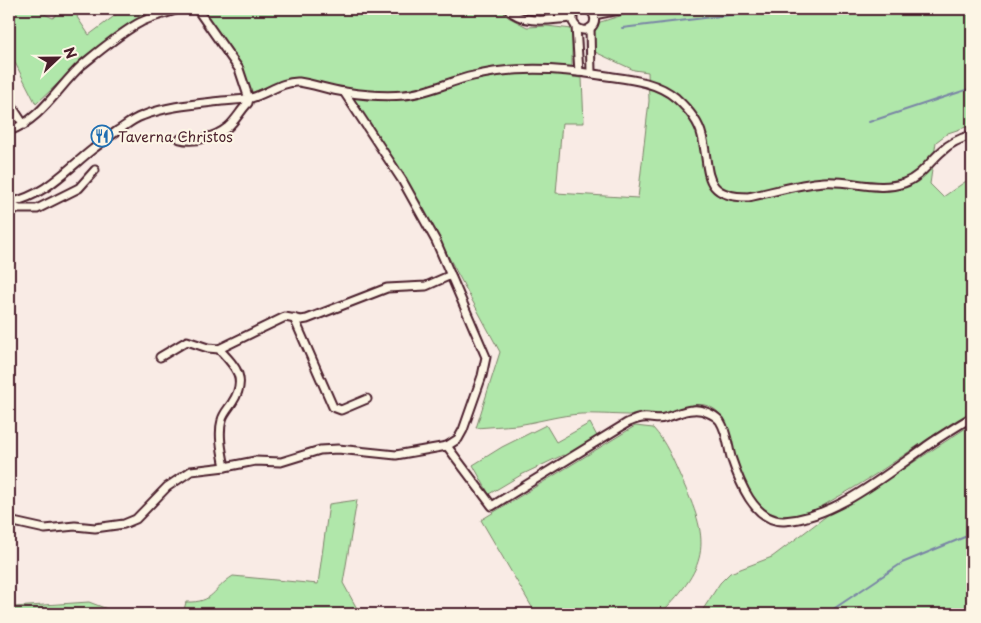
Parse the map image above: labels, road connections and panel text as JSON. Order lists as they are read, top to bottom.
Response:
{
  "places": {
    "restaurant": ["Taverna Christos"]
  },
  "north": "right"
}
